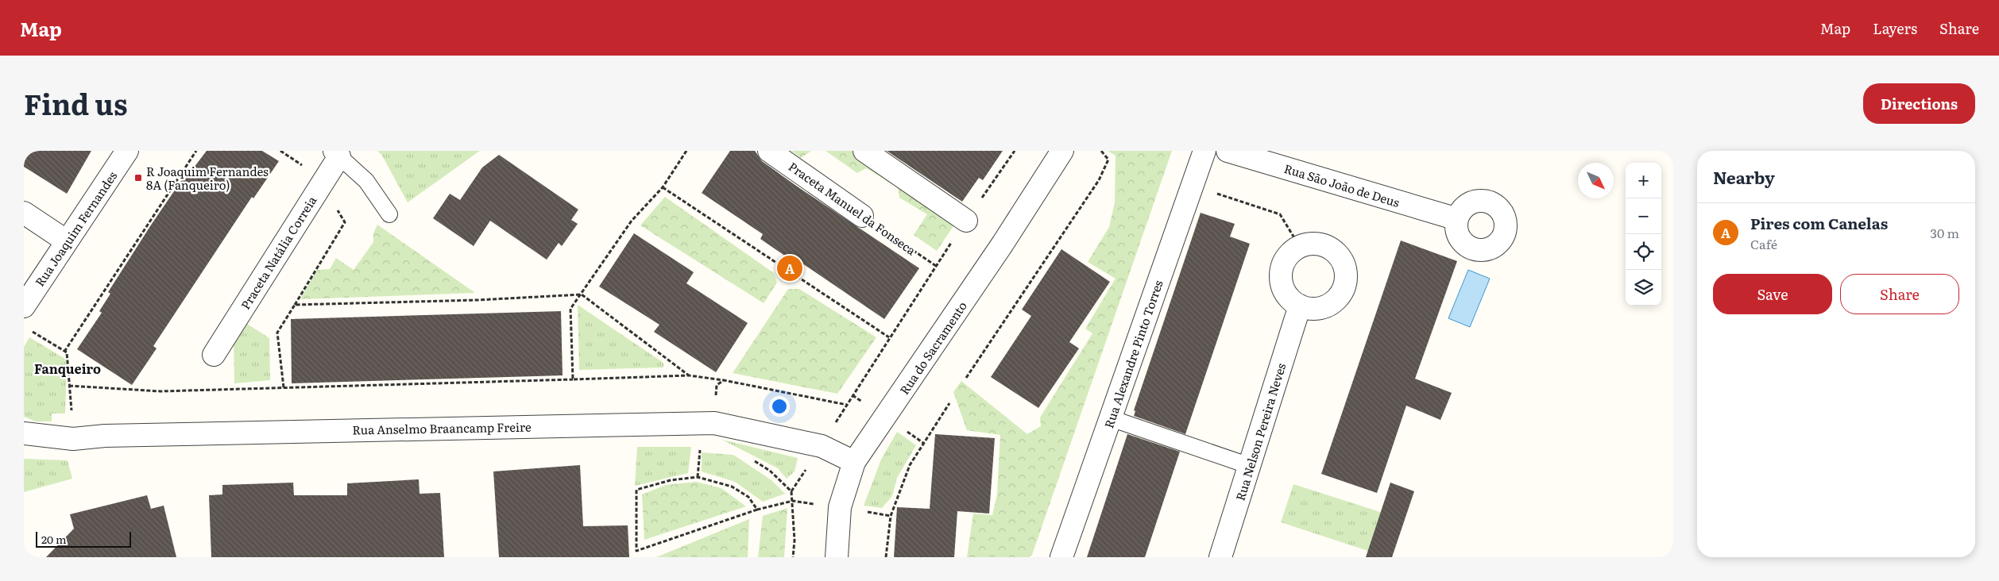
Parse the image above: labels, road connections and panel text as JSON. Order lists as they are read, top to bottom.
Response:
{
  "streets": {
    "street": [
      "Rua São João de Deus",
      "Praceta Manuel da Fonseca",
      "Rua Joaquim Fernandes",
      "Praceta Natália Correia",
      "Rua do Sacramento",
      "Rua Alexandre Pinto Torres",
      "Rua Anselmo Braancamp Freire",
      "Rua Nelson Pereira Neves"
    ]
  },
  "crossings": [
    ["Rua do Sacramento", "Rua Anselmo Braancamp Freire"]
  ],
  "districts": ["Fanqueiro"],
  "places": {
    "transit": ["R Joaquim Fernandes 8A (Fanqueiro)"]
  },
  "scale_bar": "20 m",
  "north": "bottom right",
  "page": {
    "header": "Map",
    "nav": ["Map", "Layers", "Share"],
    "title": "Find us",
    "buttons": [
      "Directions",
      ["Save", "Share"]
    ],
    "heading": "Nearby",
    "map_buttons": ["+", "−"],
    "list": [
      {
        "mark": "A",
        "name": "Pires com Canelas",
        "note": "Café",
        "value": "30 m"
      }
    ],
    "pins": "A",
    "scale": "20 m"
  }
}
